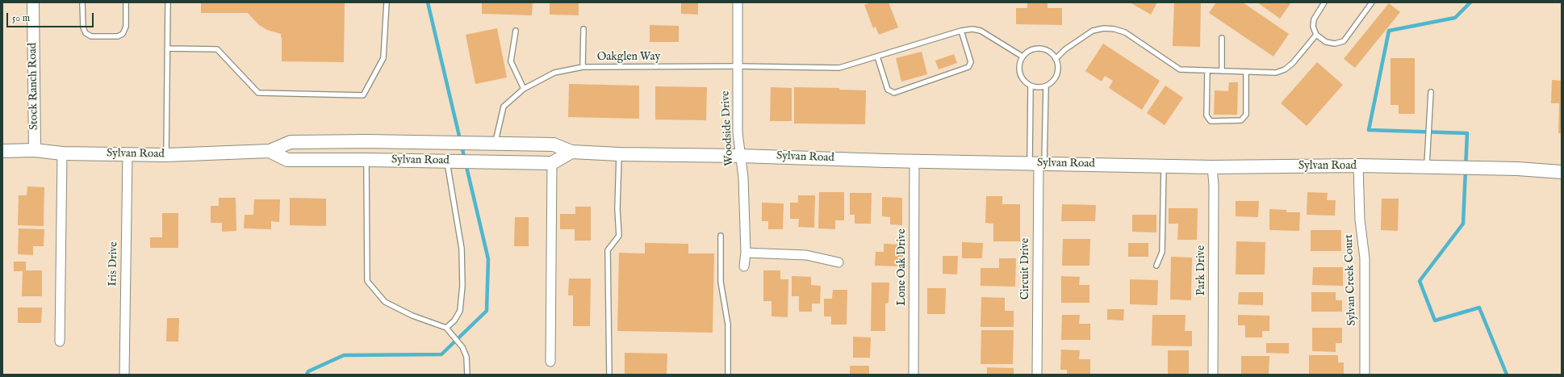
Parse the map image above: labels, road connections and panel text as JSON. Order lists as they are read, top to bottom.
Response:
{
  "streets": {
    "main road": ["Sylvan Road"],
    "street": [
      "Stock Ranch Road",
      "Woodside Drive",
      "Iris Drive",
      "Lone Oak Drive",
      "Circuit Drive",
      "Park Drive",
      "Sylvan Creek Court"
    ],
    "lane": ["Oakglen Way"]
  },
  "crossings": [
    ["Oakglen Way", "Woodside Drive"],
    ["Oakglen Way", "Sylvan Road"],
    ["Stock Ranch Road", "Sylvan Road"],
    ["Woodside Drive", "Sylvan Road"],
    ["Sylvan Road", "Iris Drive"],
    ["Sylvan Road", "Lone Oak Drive"],
    ["Sylvan Road", "Circuit Drive"],
    ["Sylvan Road", "Park Drive"],
    ["Sylvan Road", "Sylvan Creek Court"]
  ],
  "scale_bar": "50 m"
}
